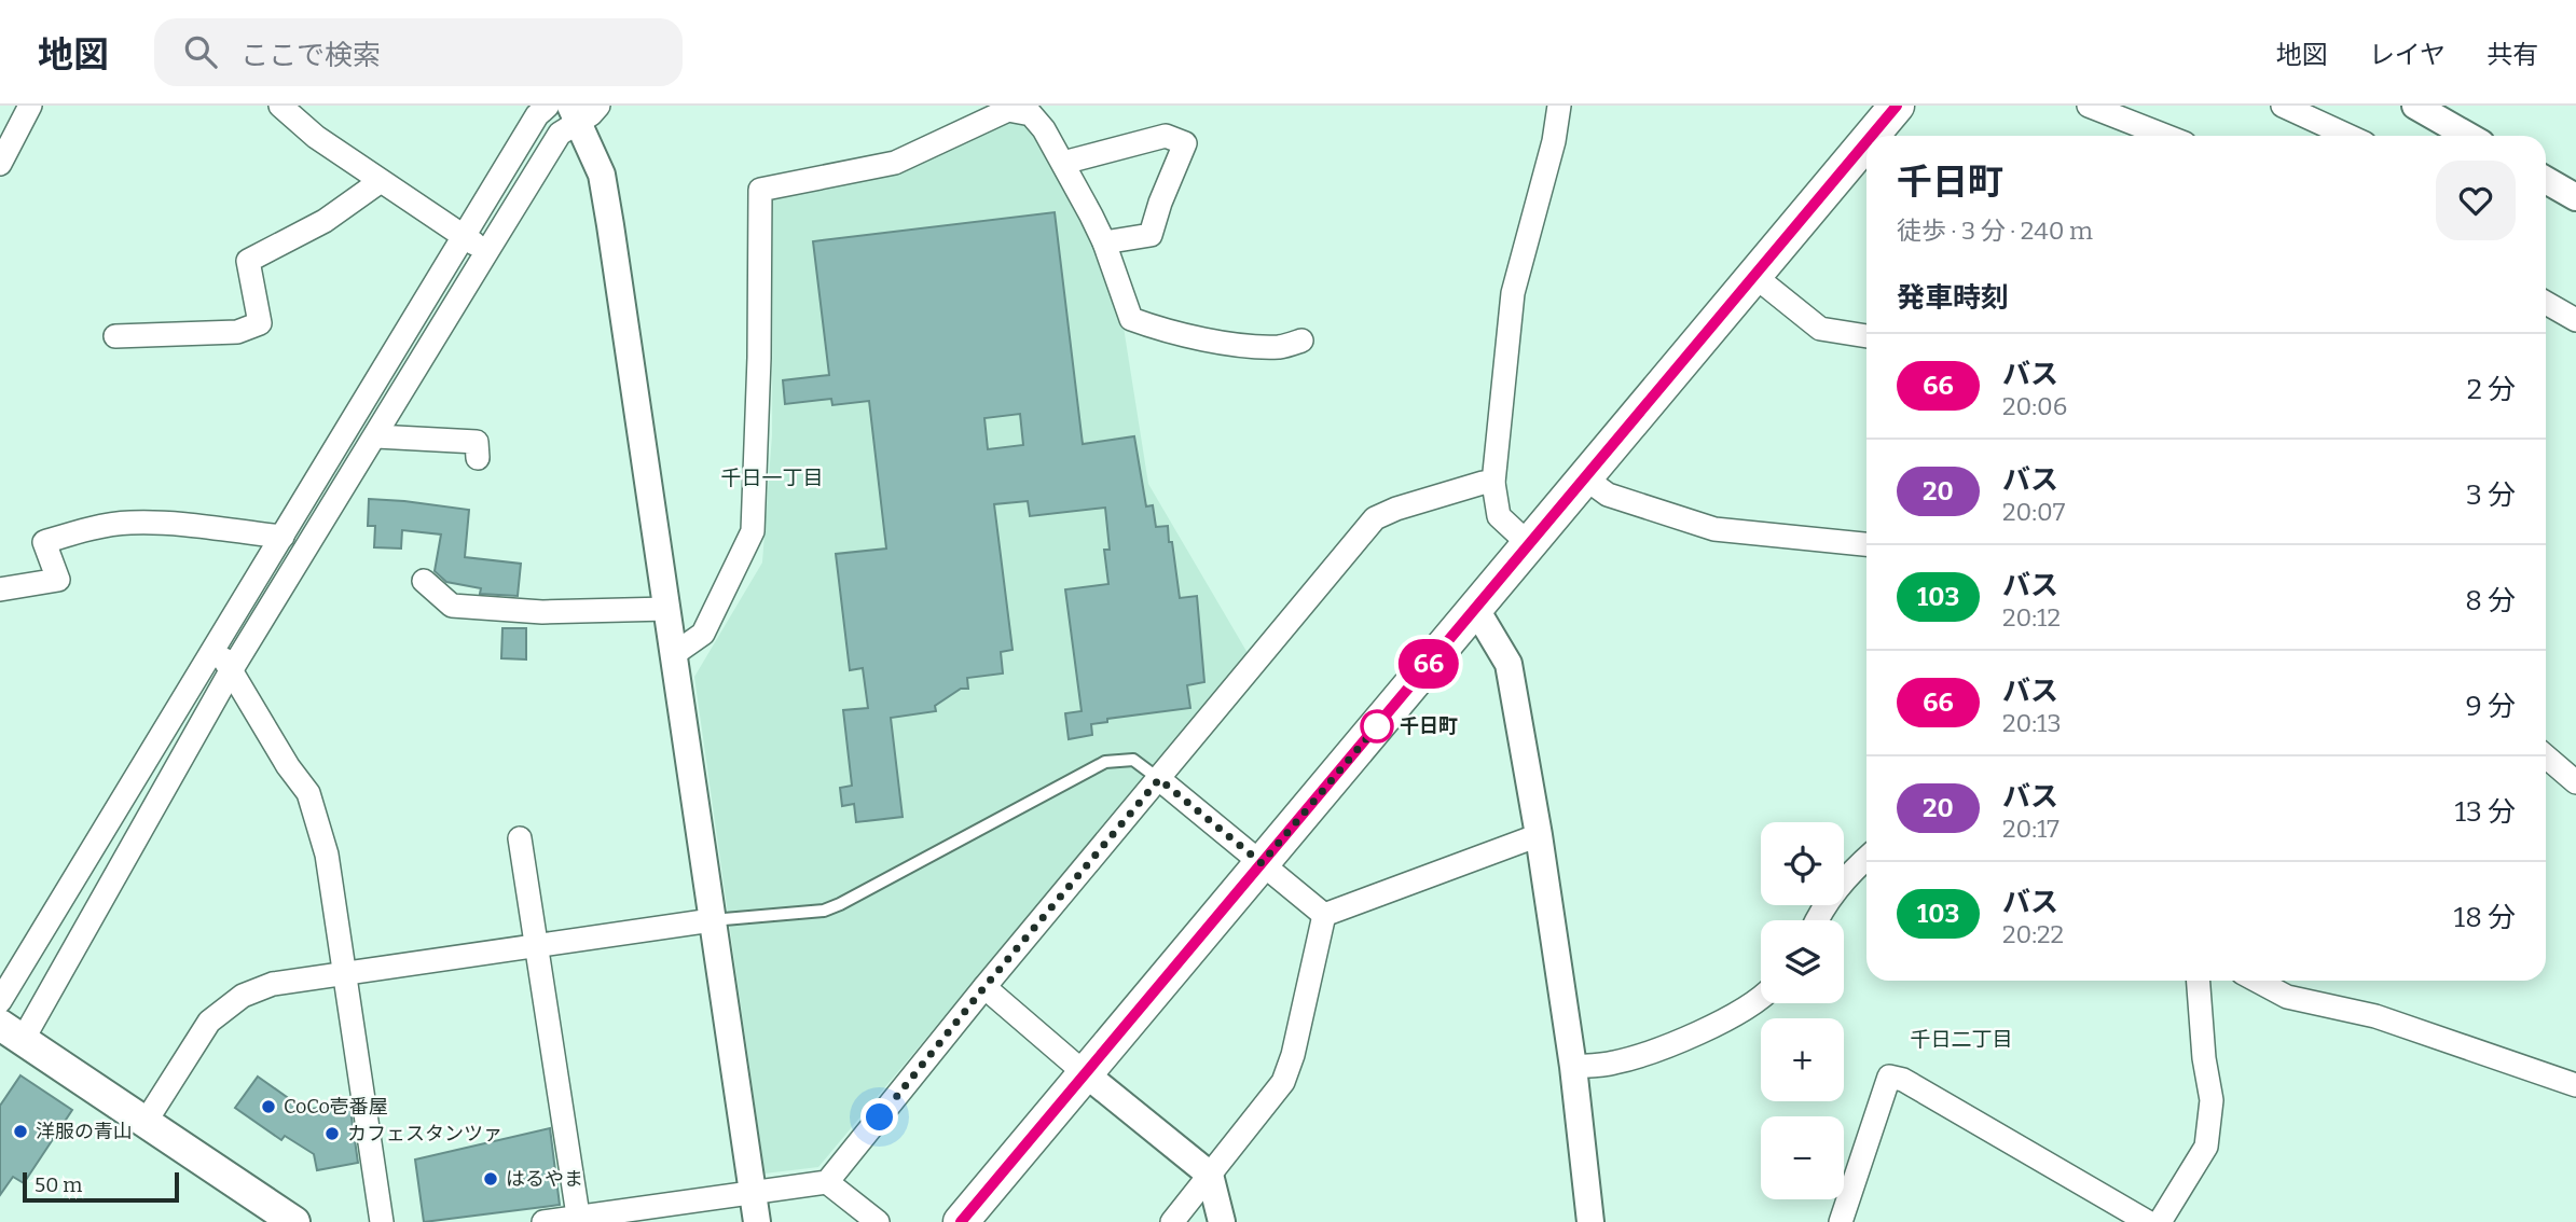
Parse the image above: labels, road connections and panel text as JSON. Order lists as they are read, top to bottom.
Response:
{
  "districts": ["千日一丁目", "千日二丁目"],
  "places": [
    "千日町",
    "CoCo壱番屋",
    "洋服の青山",
    "カフェスタンツァ",
    "はるやま"
  ],
  "lines": ["bus line 66"],
  "scale_bar": "50 m",
  "page": {
    "header": "地図",
    "search": "ここで検索",
    "nav": ["地図", "レイヤ", "共有"],
    "on_map": "66",
    "heading": [
      ["千日町", "徒歩 · 3 分 · 240 m"],
      "発車時刻"
    ],
    "list": [
      {
        "mark": "66",
        "name": "バス",
        "note": "20:06",
        "value": "2 分"
      },
      {
        "mark": "20",
        "name": "バス",
        "note": "20:07",
        "value": "3 分"
      },
      {
        "mark": "103",
        "name": "バス",
        "note": "20:12",
        "value": "8 分"
      },
      {
        "mark": "66",
        "name": "バス",
        "note": "20:13",
        "value": "9 分"
      },
      {
        "mark": "20",
        "name": "バス",
        "note": "20:17",
        "value": "13 分"
      },
      {
        "mark": "103",
        "name": "バス",
        "note": "20:22",
        "value": "18 分"
      }
    ],
    "map_buttons": ["+", "−"],
    "scale": "50 m"
  }
}
